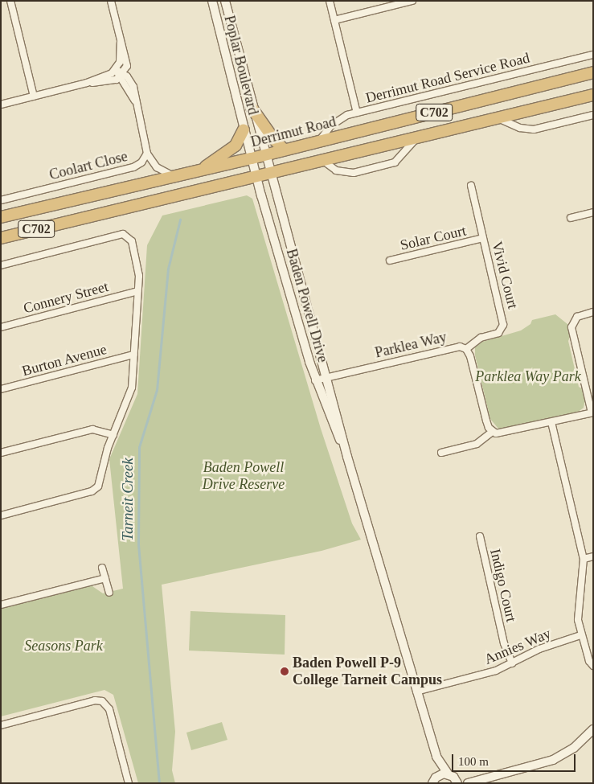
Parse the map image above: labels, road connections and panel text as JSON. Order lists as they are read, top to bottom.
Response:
{
  "streets": {
    "highway": ["C702", "Derrimut Road"],
    "street": [
      "Poplar Boulevard",
      "Derrimut Road Service Road",
      "Coolart Close",
      "Solar Court",
      "Vivid Court",
      "Connery Street",
      "Baden Powell Drive",
      "Parklea Way",
      "Burton Avenue",
      "Indigo Court",
      "Annies Way"
    ]
  },
  "crossings": [
    ["Poplar Boulevard", "Derrimut Road"],
    ["Poplar Boulevard", "Baden Powell Drive"],
    ["Derrimut Road Service Road", "Derrimut Road"],
    ["C702", "Baden Powell Drive"],
    ["Derrimut Road", "Baden Powell Drive"],
    ["Solar Court", "Vivid Court"],
    ["Vivid Court", "Parklea Way"],
    ["Baden Powell Drive", "Parklea Way"],
    ["Baden Powell Drive", "Annies Way"],
    ["Indigo Court", "Annies Way"]
  ],
  "water": ["Tarneit Creek"],
  "parks": ["Parklea Way Park", "Baden Powell Drive Reserve", "Seasons Park"],
  "places": ["Baden Powell P-9 College Tarneit Campus"],
  "scale_bar": "100 m"
}
